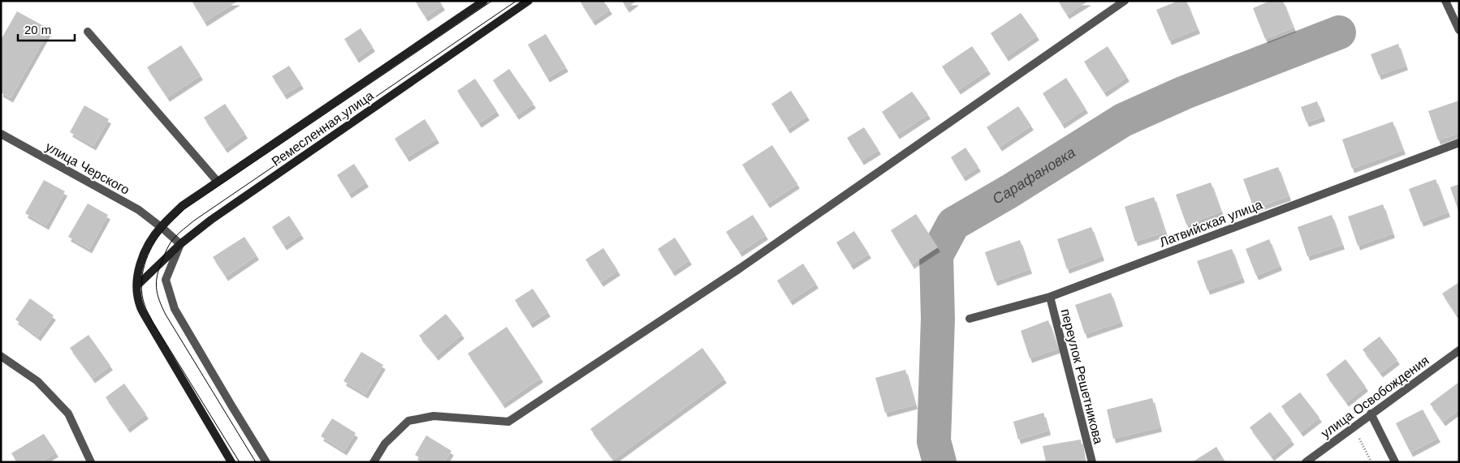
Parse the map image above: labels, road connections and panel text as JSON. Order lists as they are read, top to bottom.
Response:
{
  "streets": {
    "street": [
      "Ремесленная улица",
      "улица Черского",
      "Латвийская улица",
      "переулок Решетникова",
      "улица Освобождения"
    ]
  },
  "crossings": [
    ["Ремесленная улица", "улица Черского"],
    ["Латвийская улица", "переулок Решетникова"]
  ],
  "water": ["Сарафановка"],
  "scale_bar": "20 m"
}
